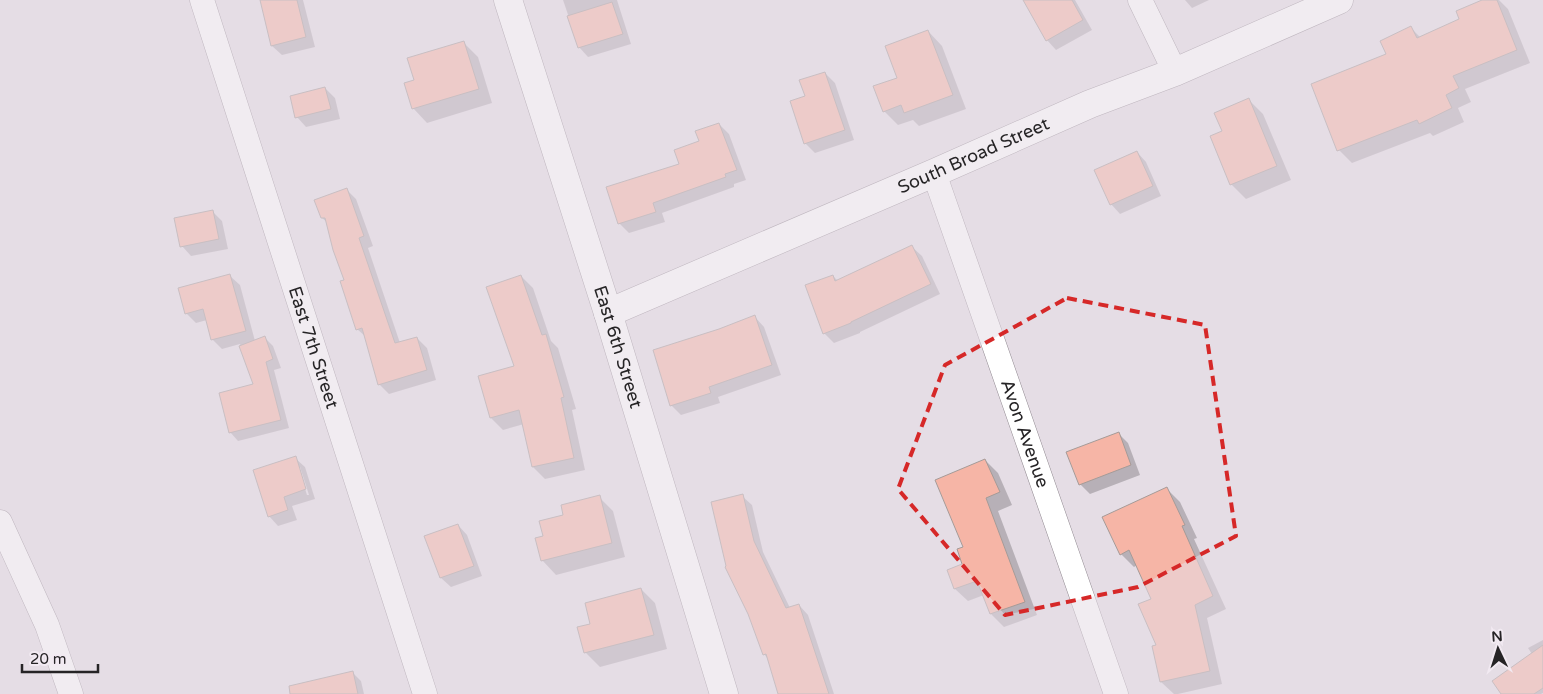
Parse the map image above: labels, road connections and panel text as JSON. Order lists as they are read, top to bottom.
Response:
{
  "streets": {
    "street": [
      "South Broad Street",
      "East 7th Street",
      "East 6th Street",
      "Avon Avenue"
    ]
  },
  "crossings": [
    ["South Broad Street", "East 6th Street"],
    ["South Broad Street", "Avon Avenue"]
  ],
  "scale_bar": "20 m",
  "north": "top"
}
